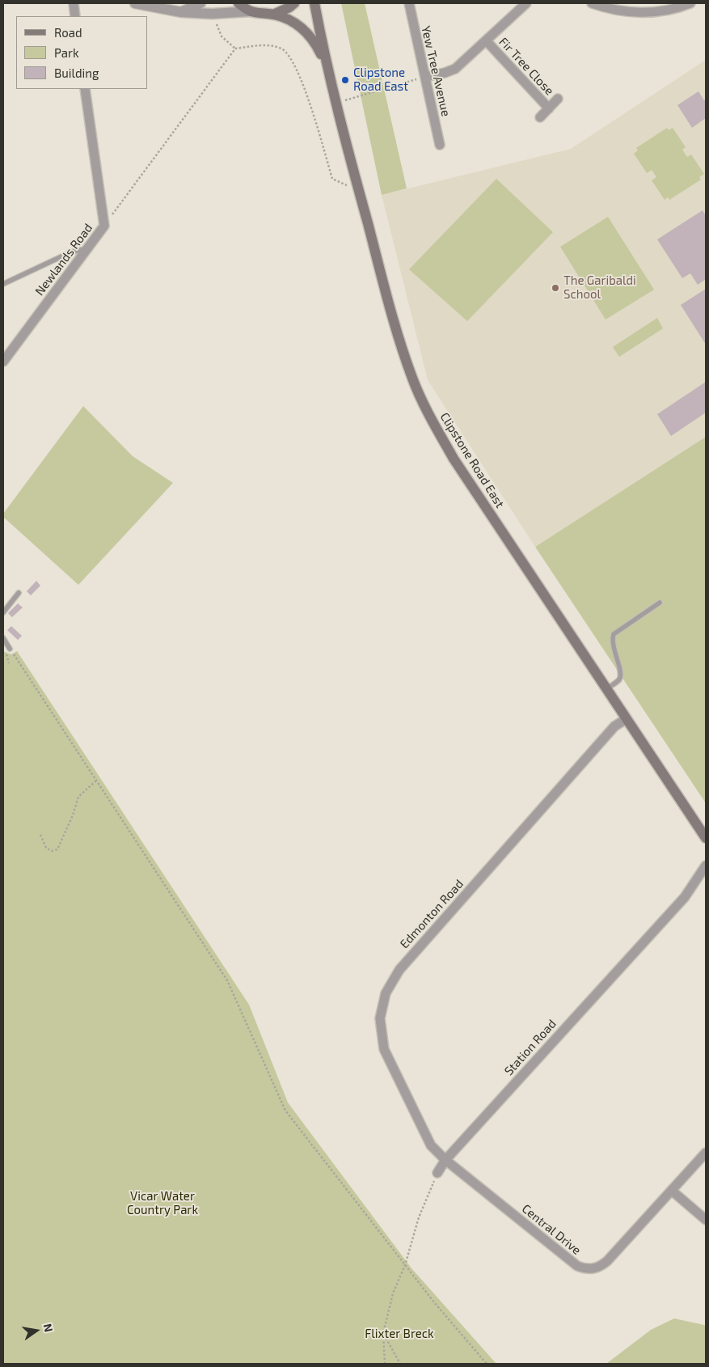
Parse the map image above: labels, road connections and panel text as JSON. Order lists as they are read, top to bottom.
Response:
{
  "streets": {
    "main road": ["Clipstone Road East"],
    "street": [
      "Fir Tree Close",
      "Yew Tree Avenue",
      "Newlands Road",
      "Edmonton Road",
      "Station Road",
      "Central Drive"
    ]
  },
  "crossings": [
    ["Clipstone Road East", "Edmonton Road"],
    ["Edmonton Road", "Station Road"],
    ["Edmonton Road", "Central Drive"],
    ["Station Road", "Central Drive"]
  ],
  "parks": ["Vicar Water Country Park", "Flixter Breck"],
  "places": ["Clipstone Road East", "The Garibaldi School"],
  "legend": ["Road", "Park", "Building"],
  "north": "right"
}
